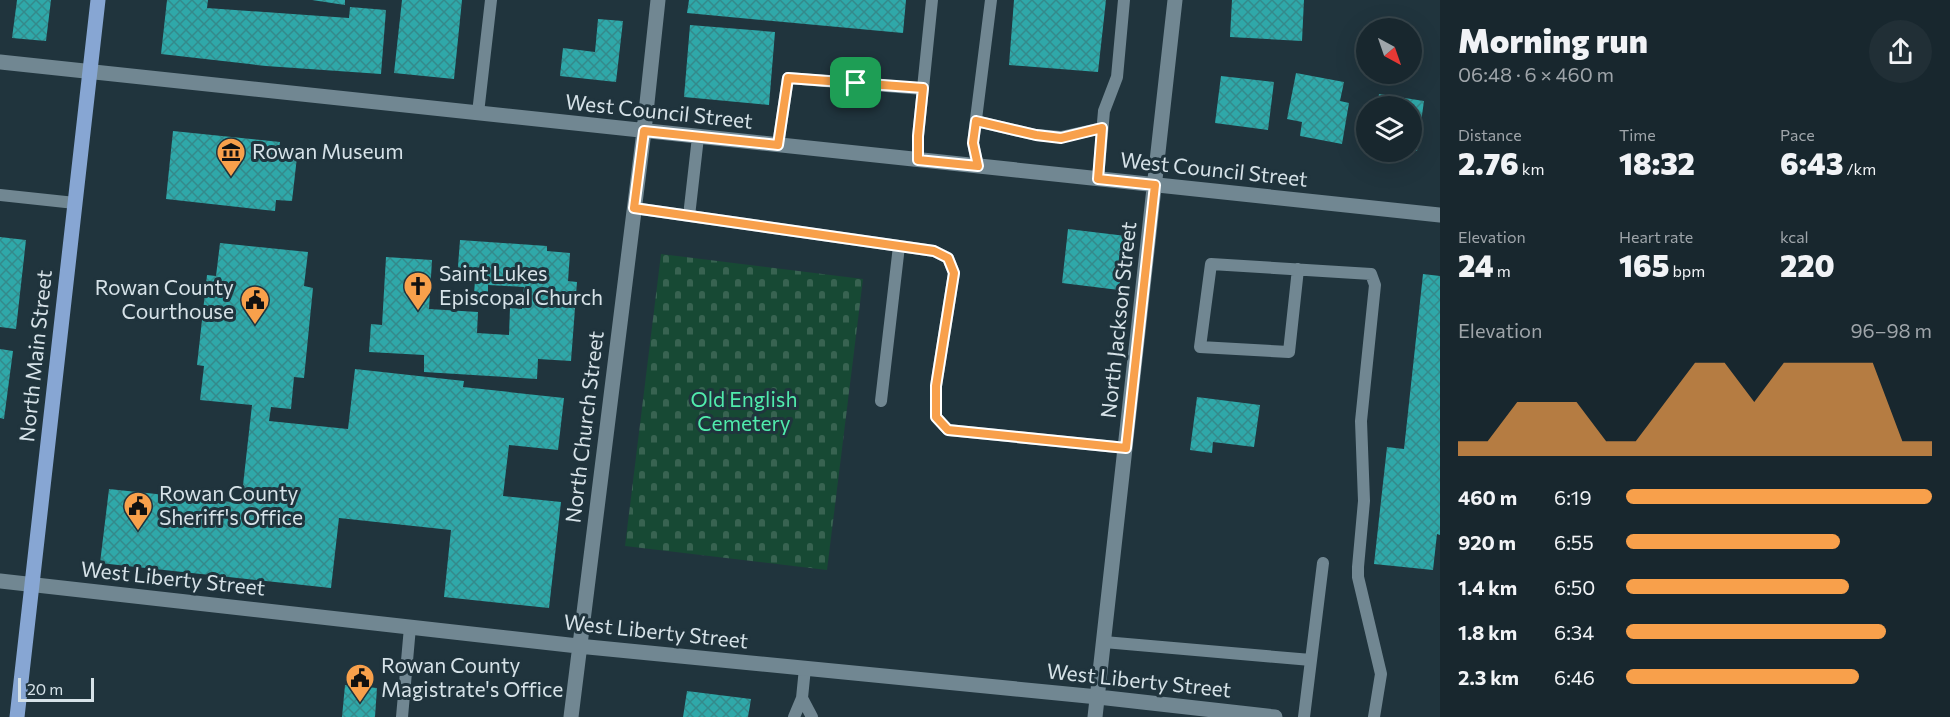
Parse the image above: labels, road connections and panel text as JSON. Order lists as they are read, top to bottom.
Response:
{
  "streets": {
    "main road": ["North Main Street"],
    "street": [
      "West Council Street",
      "North Jackson Street",
      "North Church Street",
      "West Liberty Street"
    ]
  },
  "crossings": [
    ["West Council Street", "North Jackson Street"],
    ["West Council Street", "North Main Street"],
    ["West Council Street", "North Church Street"],
    ["North Jackson Street", "West Liberty Street"],
    ["North Main Street", "West Liberty Street"],
    ["North Church Street", "West Liberty Street"]
  ],
  "parks": ["Old English Cemetery"],
  "places": {
    "museum": ["Rowan Museum"],
    "church": ["Saint Lukes Episcopal Church"],
    "public building": ["Rowan County Courthouse", "Rowan County Sheriff's Office", "Rowan County Magistrate's Office"]
  },
  "scale_bar": "20 m",
  "north": "bottom right",
  "page": {
    "heading": ["Morning run", "06:48 · 6 × 460 m"],
    "stats": [
      ["Distance", "2.76 km"],
      ["Time", "18:32"],
      ["Pace", "6:43 /km"],
      ["Elevation", "24 m"],
      ["Heart rate", "165 bpm"],
      ["kcal", "220"]
    ],
    "chart": ["Elevation", "96–98 m"],
    "list": [
      {
        "name": "460 m",
        "note": "6:19"
      },
      {
        "name": "920 m",
        "note": "6:55"
      },
      {
        "name": "1.4 km",
        "note": "6:50"
      },
      {
        "name": "1.8 km",
        "note": "6:34"
      },
      {
        "name": "2.3 km",
        "note": "6:46"
      }
    ],
    "scale": "20 m"
  }
}
